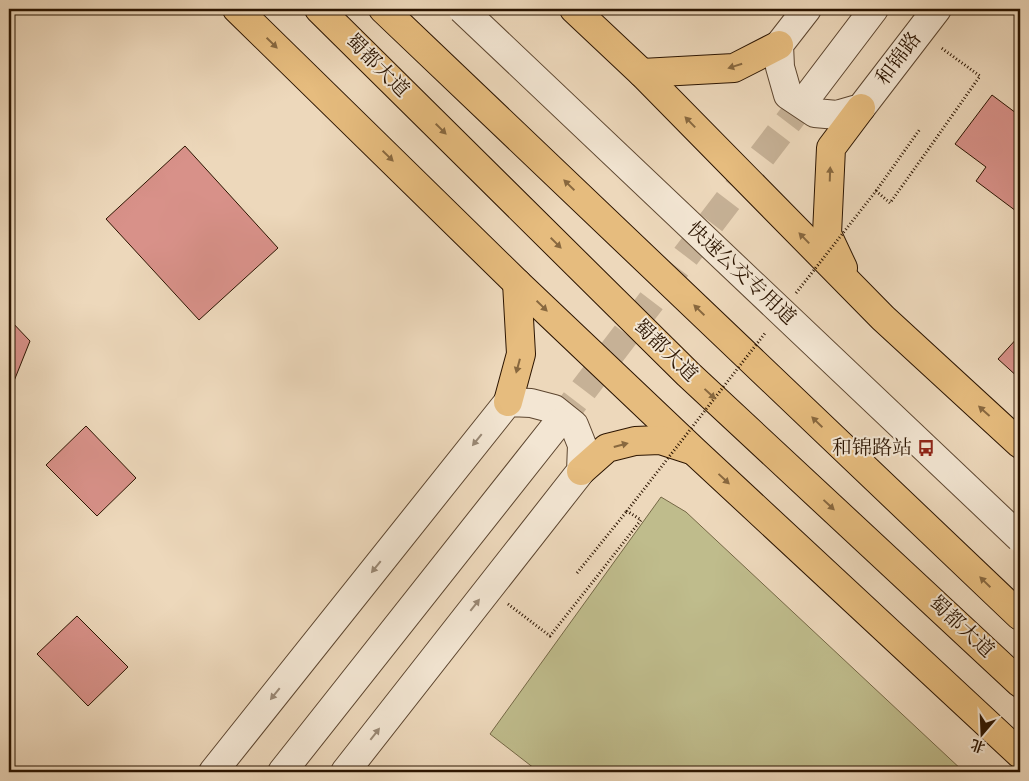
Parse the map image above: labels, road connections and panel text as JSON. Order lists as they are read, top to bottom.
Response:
{
  "streets": {
    "main road": ["蜀都大道"],
    "street": ["和锦路", "快速公交专用道"]
  },
  "places": {
    "bus stop": ["和锦路站"]
  },
  "north": "bottom"
}
